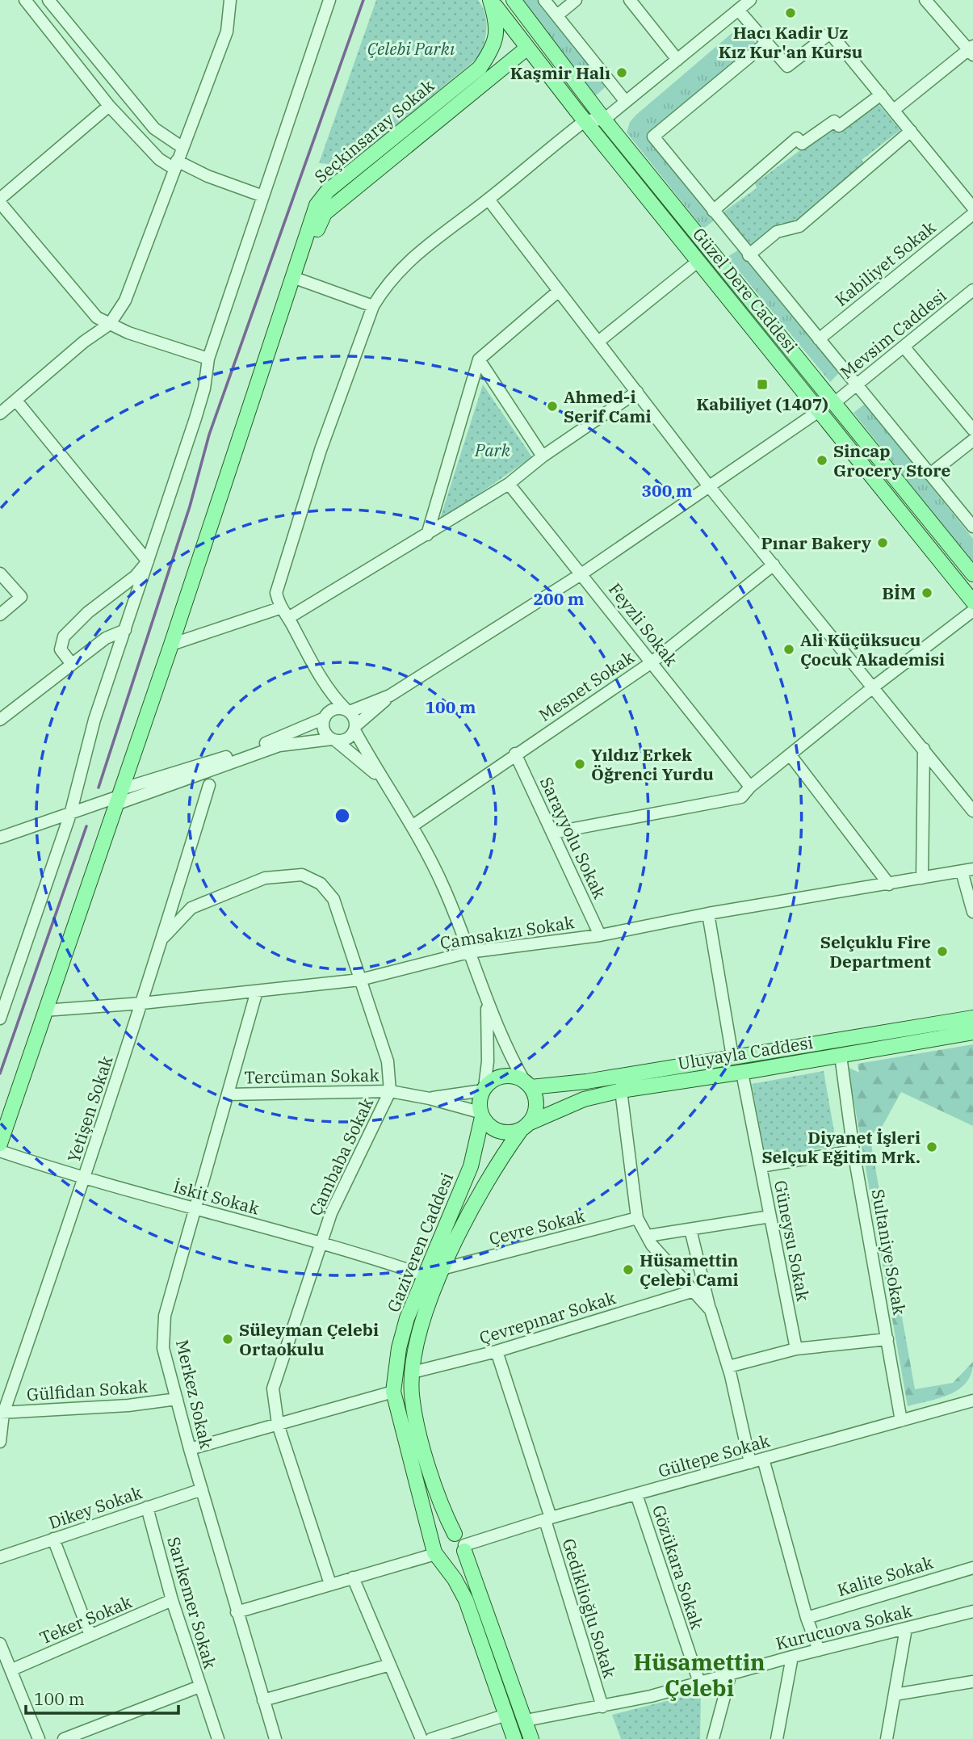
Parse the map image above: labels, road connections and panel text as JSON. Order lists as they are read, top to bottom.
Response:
{
  "streets": {
    "main road": [
      "Seçkinsaray Sokak",
      "Güzel Dere Caddesi",
      "Uluyayla Caddesi",
      "Gaziveren Caddesi"
    ],
    "street": [
      "Kabiliyet Sokak",
      "Mevsim Caddesi",
      "Feyzli Sokak",
      "Mesnet Sokak",
      "Sarayyolu Sokak",
      "Çamsakızı Sokak",
      "Tercüman Sokak",
      "Yetişen Sokak",
      "Çambaba Sokak",
      "İskit Sokak",
      "Çevre Sokak",
      "Güneysu Sokak",
      "Sultaniye Sokak",
      "Çevrepınar Sokak",
      "Gülfidan Sokak",
      "Merkez Sokak",
      "Gültepe Sokak",
      "Dikey Sokak",
      "Gözükara Sokak",
      "Kalite Sokak",
      "Sarıkemer Sokak",
      "Gediklioğlu Sokak",
      "Teker Sokak",
      "Kurucuova Sokak"
    ]
  },
  "crossings": [
    ["Seçkinsaray Sokak", "Güzel Dere Caddesi"],
    ["Güzel Dere Caddesi", "Mevsim Caddesi"],
    ["Feyzli Sokak", "Mesnet Sokak"],
    ["Mesnet Sokak", "Sarayyolu Sokak"],
    ["Sarayyolu Sokak", "Çamsakızı Sokak"],
    ["Çamsakızı Sokak", "Yetişen Sokak"],
    ["Çamsakızı Sokak", "Çambaba Sokak"],
    ["Çamsakızı Sokak", "Merkez Sokak"],
    ["Uluyayla Caddesi", "Tercüman Sokak"],
    ["Uluyayla Caddesi", "Güneysu Sokak"],
    ["Uluyayla Caddesi", "Gaziveren Caddesi"],
    ["Uluyayla Caddesi", "Sultaniye Sokak"],
    ["Tercüman Sokak", "Çambaba Sokak"],
    ["Tercüman Sokak", "Gaziveren Caddesi"],
    ["Tercüman Sokak", "Merkez Sokak"],
    ["Yetişen Sokak", "Çambaba Sokak"],
    ["Yetişen Sokak", "İskit Sokak"],
    ["Yetişen Sokak", "Gülfidan Sokak"],
    ["Çambaba Sokak", "İskit Sokak"],
    ["İskit Sokak", "Gaziveren Caddesi"],
    ["İskit Sokak", "Merkez Sokak"],
    ["Çevre Sokak", "Gaziveren Caddesi"],
    ["Gaziveren Caddesi", "Çevrepınar Sokak"],
    ["Gaziveren Caddesi", "Gültepe Sokak"],
    ["Gaziveren Caddesi", "Kurucuova Sokak"],
    ["Sultaniye Sokak", "Gültepe Sokak"],
    ["Çevrepınar Sokak", "Gediklioğlu Sokak"],
    ["Gülfidan Sokak", "Merkez Sokak"],
    ["Merkez Sokak", "Dikey Sokak"],
    ["Gültepe Sokak", "Gözükara Sokak"],
    ["Gültepe Sokak", "Gediklioğlu Sokak"],
    ["Dikey Sokak", "Sarıkemer Sokak"],
    ["Gözükara Sokak", "Kurucuova Sokak"],
    ["Sarıkemer Sokak", "Teker Sokak"],
    ["Gediklioğlu Sokak", "Kurucuova Sokak"]
  ],
  "districts": ["Hüsamettin Çelebi"],
  "parks": ["Çelebi Parkı", "Park"],
  "places": {
    "other": [
      "Hacı Kadir Uz Kız Kur'an Kursu",
      "Kaşmir Halı",
      "Ahmed-i Serif Cami",
      "Sincap Grocery Store",
      "Pınar Bakery",
      "BİM",
      "Ali Küçüksucu Çocuk Akademisi",
      "Yıldız Erkek Öğrenci Yurdu",
      "Selçuklu Fire Department",
      "Diyanet İşleri Selçuk Eğitim Mrk.",
      "Hüsamettin Çelebi Cami",
      "Süleyman Çelebi Ortaokulu"
    ],
    "transit": ["Kabiliyet (1407)"]
  },
  "scale_bar": "100 m",
  "rings": ["300 m", "200 m", "100 m"]
}
